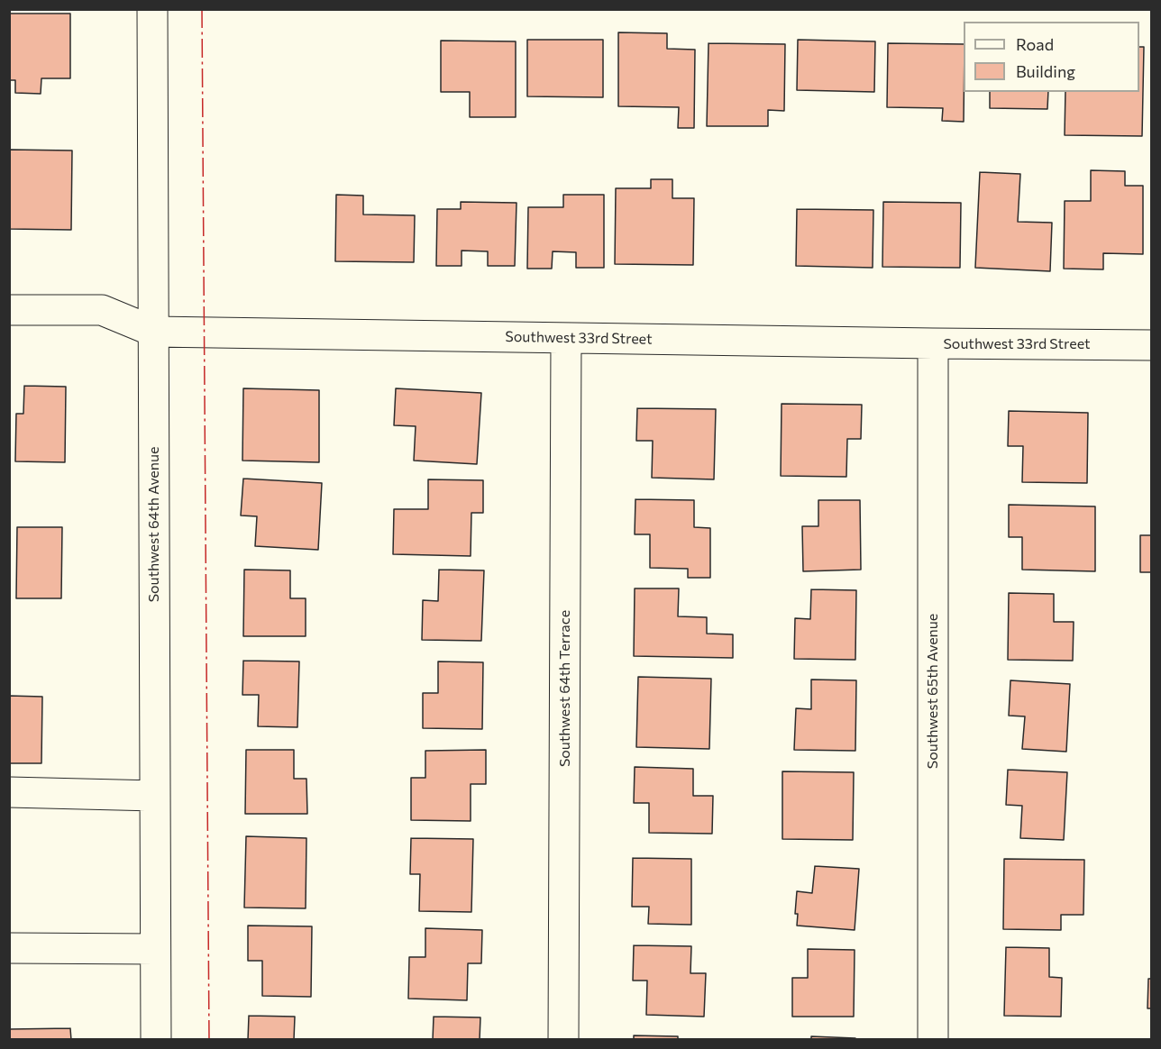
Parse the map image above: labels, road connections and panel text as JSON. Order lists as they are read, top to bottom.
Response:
{
  "streets": {
    "street": [
      "Southwest 33rd Street",
      "Southwest 64th Avenue",
      "Southwest 64th Terrace",
      "Southwest 65th Avenue"
    ]
  },
  "crossings": [
    ["Southwest 33rd Street", "Southwest 64th Avenue"],
    ["Southwest 33rd Street", "Southwest 64th Terrace"],
    ["Southwest 33rd Street", "Southwest 65th Avenue"]
  ],
  "legend": ["Road", "Building"]
}
